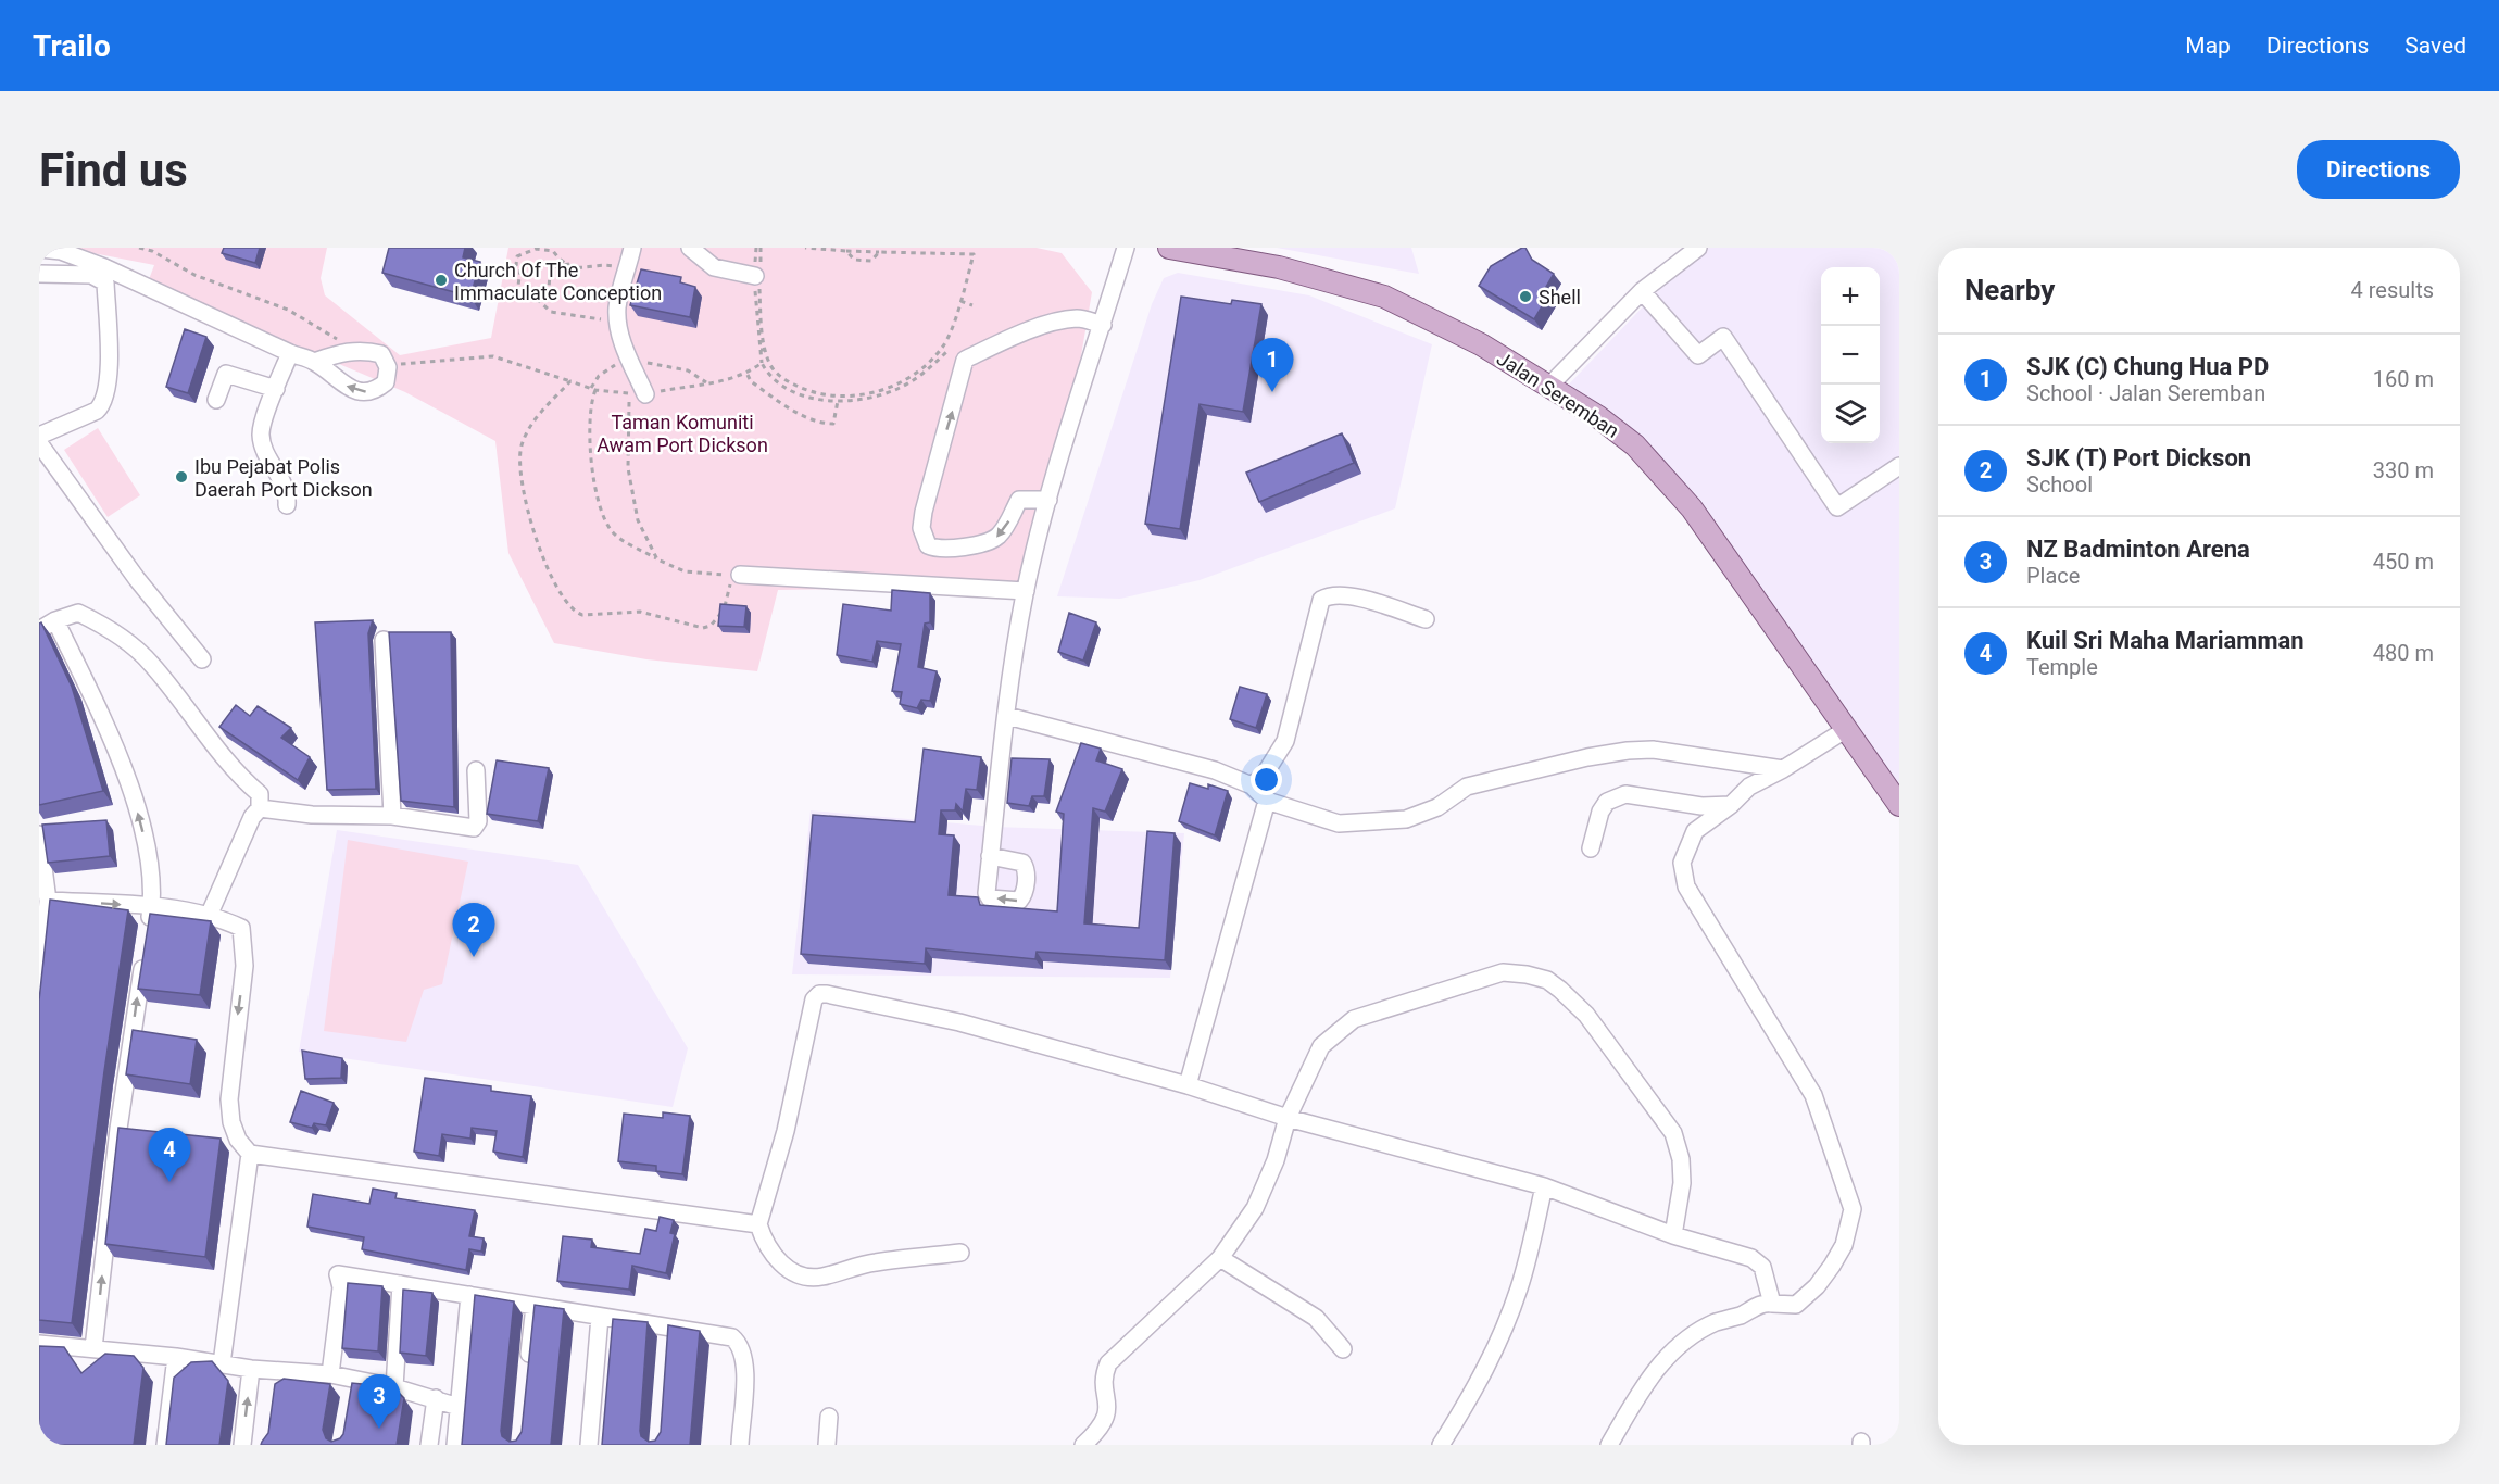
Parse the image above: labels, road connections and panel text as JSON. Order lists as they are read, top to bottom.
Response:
{
  "streets": {
    "main road": ["Jalan Seremban"]
  },
  "parks": ["Taman Komuniti Awam Port Dickson"],
  "places": ["Church Of The Immaculate Conception", "Shell", "Ibu Pejabat Polis Daerah Port Dickson"],
  "page": {
    "header": "Trailo",
    "nav": ["Map", "Directions", "Saved"],
    "buttons": "Directions",
    "title": "Find us",
    "heading": ["Nearby", "4 results"],
    "map_buttons": ["+", "−"],
    "list": [
      {
        "mark": "1",
        "name": "SJK (C) Chung Hua PD",
        "note": "School · Jalan Seremban",
        "value": "160 m"
      },
      {
        "mark": "2",
        "name": "SJK (T) Port Dickson",
        "note": "School",
        "value": "330 m"
      },
      {
        "mark": "3",
        "name": "NZ Badminton Arena",
        "note": "Place",
        "value": "450 m"
      },
      {
        "mark": "4",
        "name": "Kuil Sri Maha Mariamman",
        "note": "Temple",
        "value": "480 m"
      }
    ],
    "pins": [
      "1",
      "2",
      "4",
      "3"
    ]
  }
}
